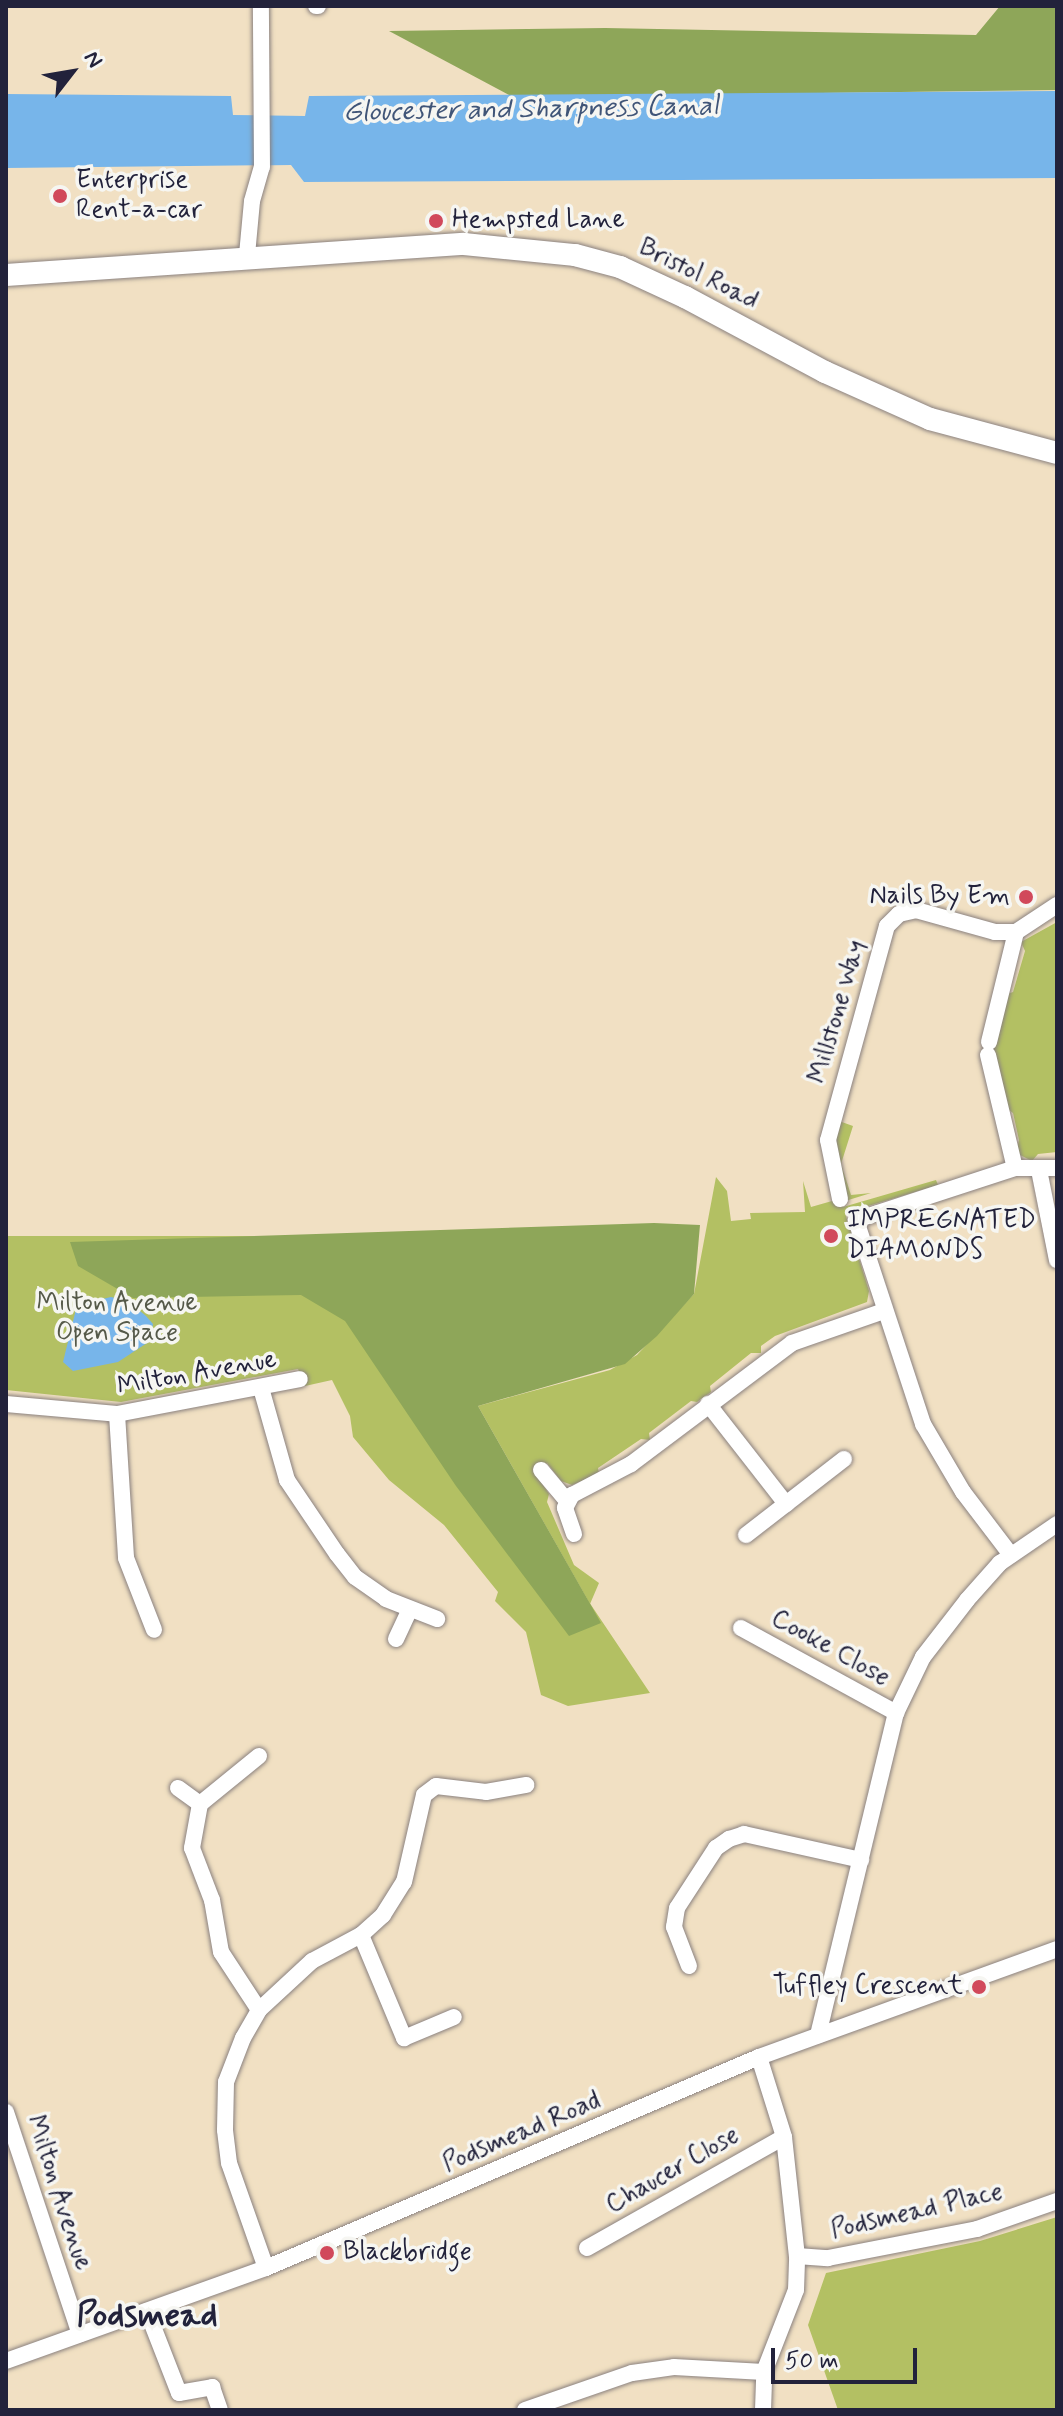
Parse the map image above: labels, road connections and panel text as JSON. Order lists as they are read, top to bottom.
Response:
{
  "streets": {
    "street": [
      "Bristol Road",
      "Millstone Way",
      "Milton Avenue",
      "Cooke Close",
      "Podsmead Road",
      "Chaucer Close",
      "Podsmead Place"
    ]
  },
  "crossings": [
    ["Milton Avenue", "Podsmead Road"],
    ["Podsmead Road", "Podsmead Place"],
    ["Chaucer Close", "Podsmead Place"]
  ],
  "districts": ["Podsmead"],
  "water": ["Gloucester and Sharpness Canal"],
  "parks": ["Milton Avenue Open Space"],
  "places": [
    "Enterprise Rent-a-car",
    "Hempsted Lane",
    "Nails By Em",
    "IMPREGNATED DIAMONDS",
    "Tuffley Crescent",
    "Blackbridge"
  ],
  "scale_bar": "50 m",
  "north": "top right"
}
